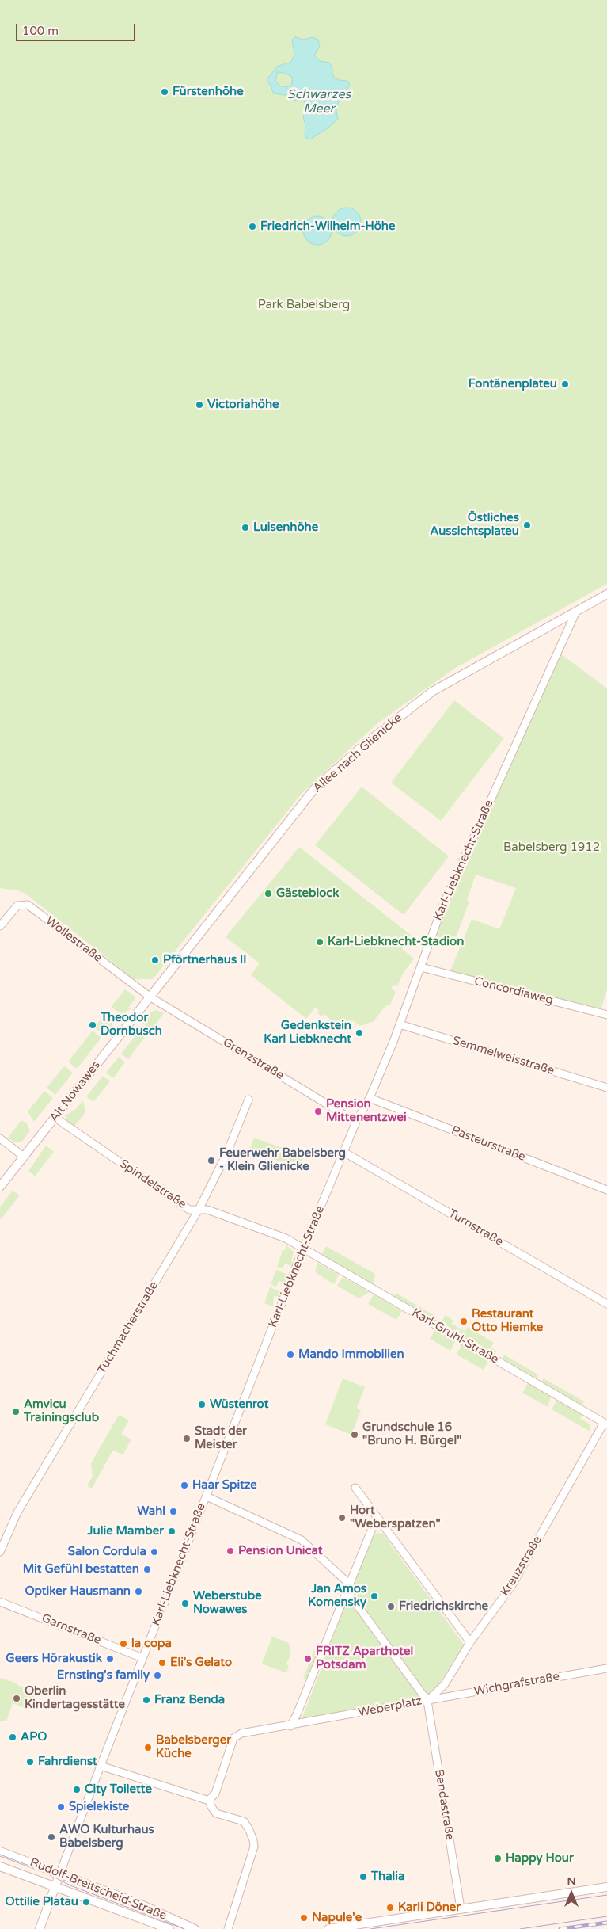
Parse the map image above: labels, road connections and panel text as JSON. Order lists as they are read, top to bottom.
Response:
{
  "streets": {
    "street": [
      "Allee nach Glienicke",
      "Karl-Liebknecht-Straße",
      "Wollestraße",
      "Concordiaweg",
      "Semmelweisstraße",
      "Grenzstraße",
      "Alt Nowawes",
      "Pasteurstraße",
      "Spindelstraße",
      "Turnstraße",
      "Tuchmacherstraße",
      "Karl-Gruhl-Straße",
      "Kreuzstraße",
      "Garnstraße",
      "Wichgrafstraße",
      "Weberplatz",
      "Bendastraße",
      "Rudolf-Breitscheid-Straße"
    ]
  },
  "crossings": [
    ["Allee nach Glienicke", "Karl-Liebknecht-Straße"],
    ["Allee nach Glienicke", "Wollestraße"],
    ["Allee nach Glienicke", "Grenzstraße"],
    ["Allee nach Glienicke", "Alt Nowawes"],
    ["Karl-Liebknecht-Straße", "Concordiaweg"],
    ["Karl-Liebknecht-Straße", "Semmelweisstraße"],
    ["Karl-Liebknecht-Straße", "Grenzstraße"],
    ["Karl-Liebknecht-Straße", "Pasteurstraße"],
    ["Karl-Liebknecht-Straße", "Spindelstraße"],
    ["Karl-Liebknecht-Straße", "Turnstraße"],
    ["Karl-Liebknecht-Straße", "Karl-Gruhl-Straße"],
    ["Karl-Liebknecht-Straße", "Garnstraße"],
    ["Karl-Liebknecht-Straße", "Weberplatz"],
    ["Karl-Liebknecht-Straße", "Rudolf-Breitscheid-Straße"],
    ["Wollestraße", "Grenzstraße"],
    ["Wollestraße", "Alt Nowawes"],
    ["Grenzstraße", "Alt Nowawes"],
    ["Alt Nowawes", "Spindelstraße"],
    ["Spindelstraße", "Tuchmacherstraße"],
    ["Spindelstraße", "Karl-Gruhl-Straße"],
    ["Karl-Gruhl-Straße", "Kreuzstraße"],
    ["Kreuzstraße", "Wichgrafstraße"],
    ["Kreuzstraße", "Weberplatz"],
    ["Kreuzstraße", "Bendastraße"],
    ["Wichgrafstraße", "Weberplatz"],
    ["Wichgrafstraße", "Bendastraße"],
    ["Weberplatz", "Bendastraße"]
  ],
  "water": ["Schwarzes Meer"],
  "parks": ["Park Babelsberg", "Babelsberg 1912"],
  "places": [
    "Fürstenhöhe",
    "Friedrich-Wilhelm-Höhe",
    "Fontänenplateu",
    "Victoriahöhe",
    "Östliches Aussichtsplateu",
    "Luisenhöhe",
    "Gästeblock",
    "Karl-Liebknecht-Stadion",
    "Pförtnerhaus II",
    "Theodor Dornbusch",
    "Gedenkstein Karl Liebknecht",
    "Pension Mittenentzwei",
    "Feuerwehr Babelsberg - Klein Glienicke",
    "Restaurant Otto Hiemke",
    "Mando Immobilien",
    "Wüstenrot",
    "Amvicu Trainingsclub",
    "Grundschule 16 \"Bruno H. Bürgel\"",
    "Stadt der Meister",
    "Haar Spitze",
    "Wahl",
    "Hort \"Weberspatzen\"",
    "Julie Mamber",
    "Pension Unicat",
    "Salon Cordula",
    "Mit Gefühl bestatten",
    "Optiker Hausmann",
    "Jan Amos Komensky",
    "Weberstube Nowawes",
    "Friedrichskirche",
    "la copa",
    "Geers Hörakustik",
    "FRITZ Aparthotel Potsdam",
    "Eli's Gelato",
    "Ernsting's family",
    "Oberlin Kindertagesstätte",
    "Franz Benda",
    "APO",
    "Babelsberger Küche",
    "Fahrdienst",
    "City Toilette",
    "Spielekiste",
    "AWO Kulturhaus Babelsberg",
    "Happy Hour",
    "Thalia",
    "Ottilie Platau",
    "Karli Döner",
    "Napule'e"
  ],
  "scale_bar": "100 m",
  "north": "top"
}
